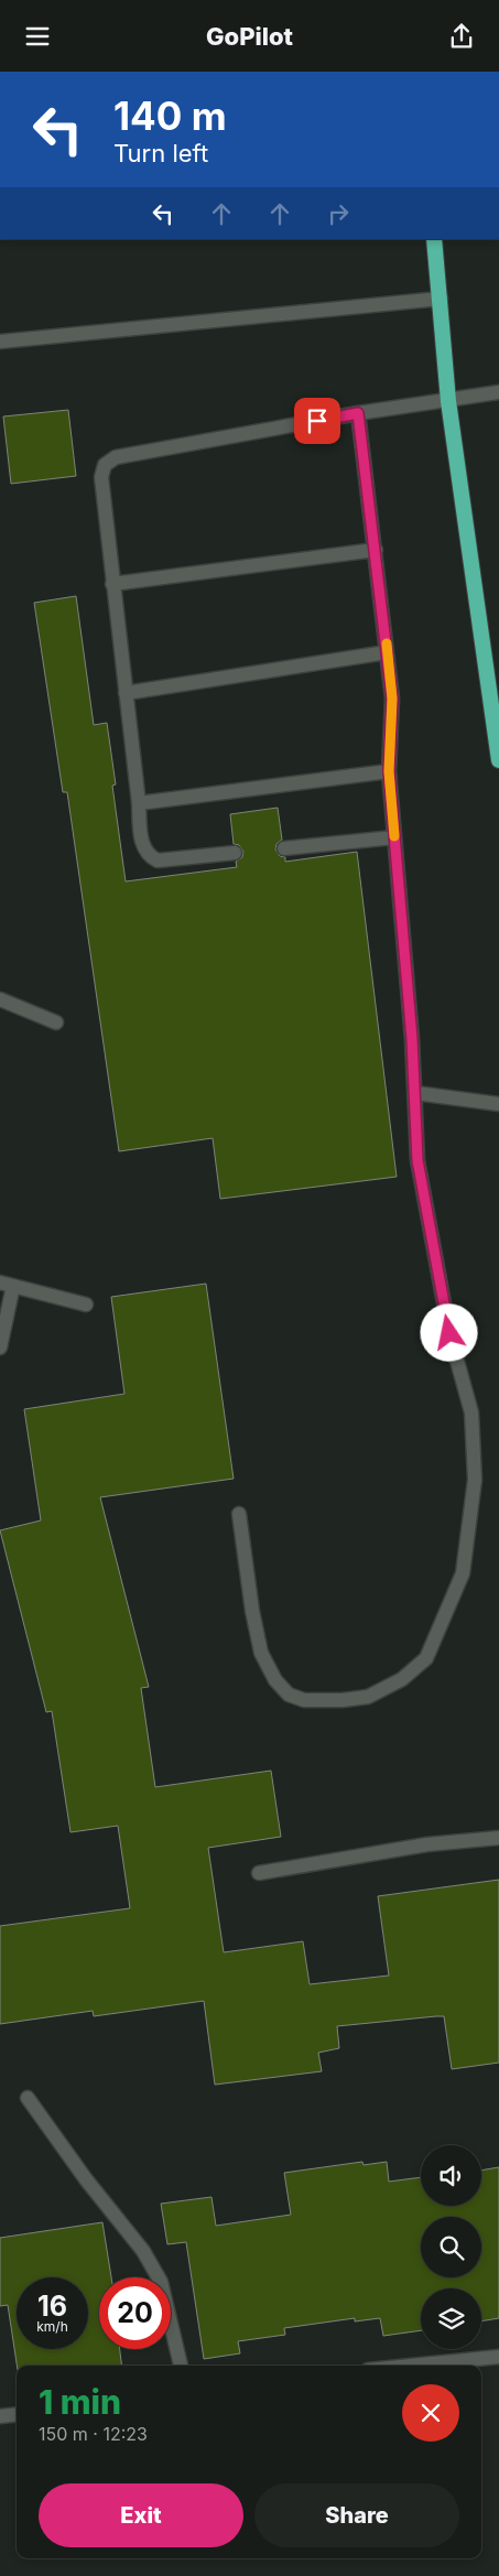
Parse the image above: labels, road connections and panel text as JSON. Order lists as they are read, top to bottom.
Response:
{
  "page": {
    "header": "GoPilot",
    "turn": ["140 m", "Turn left"],
    "speed": "16 km/h",
    "limit": "20",
    "heading": ["1 min", "150 m · 12:23"],
    "buttons": ["Exit", "Share"]
  }
}
